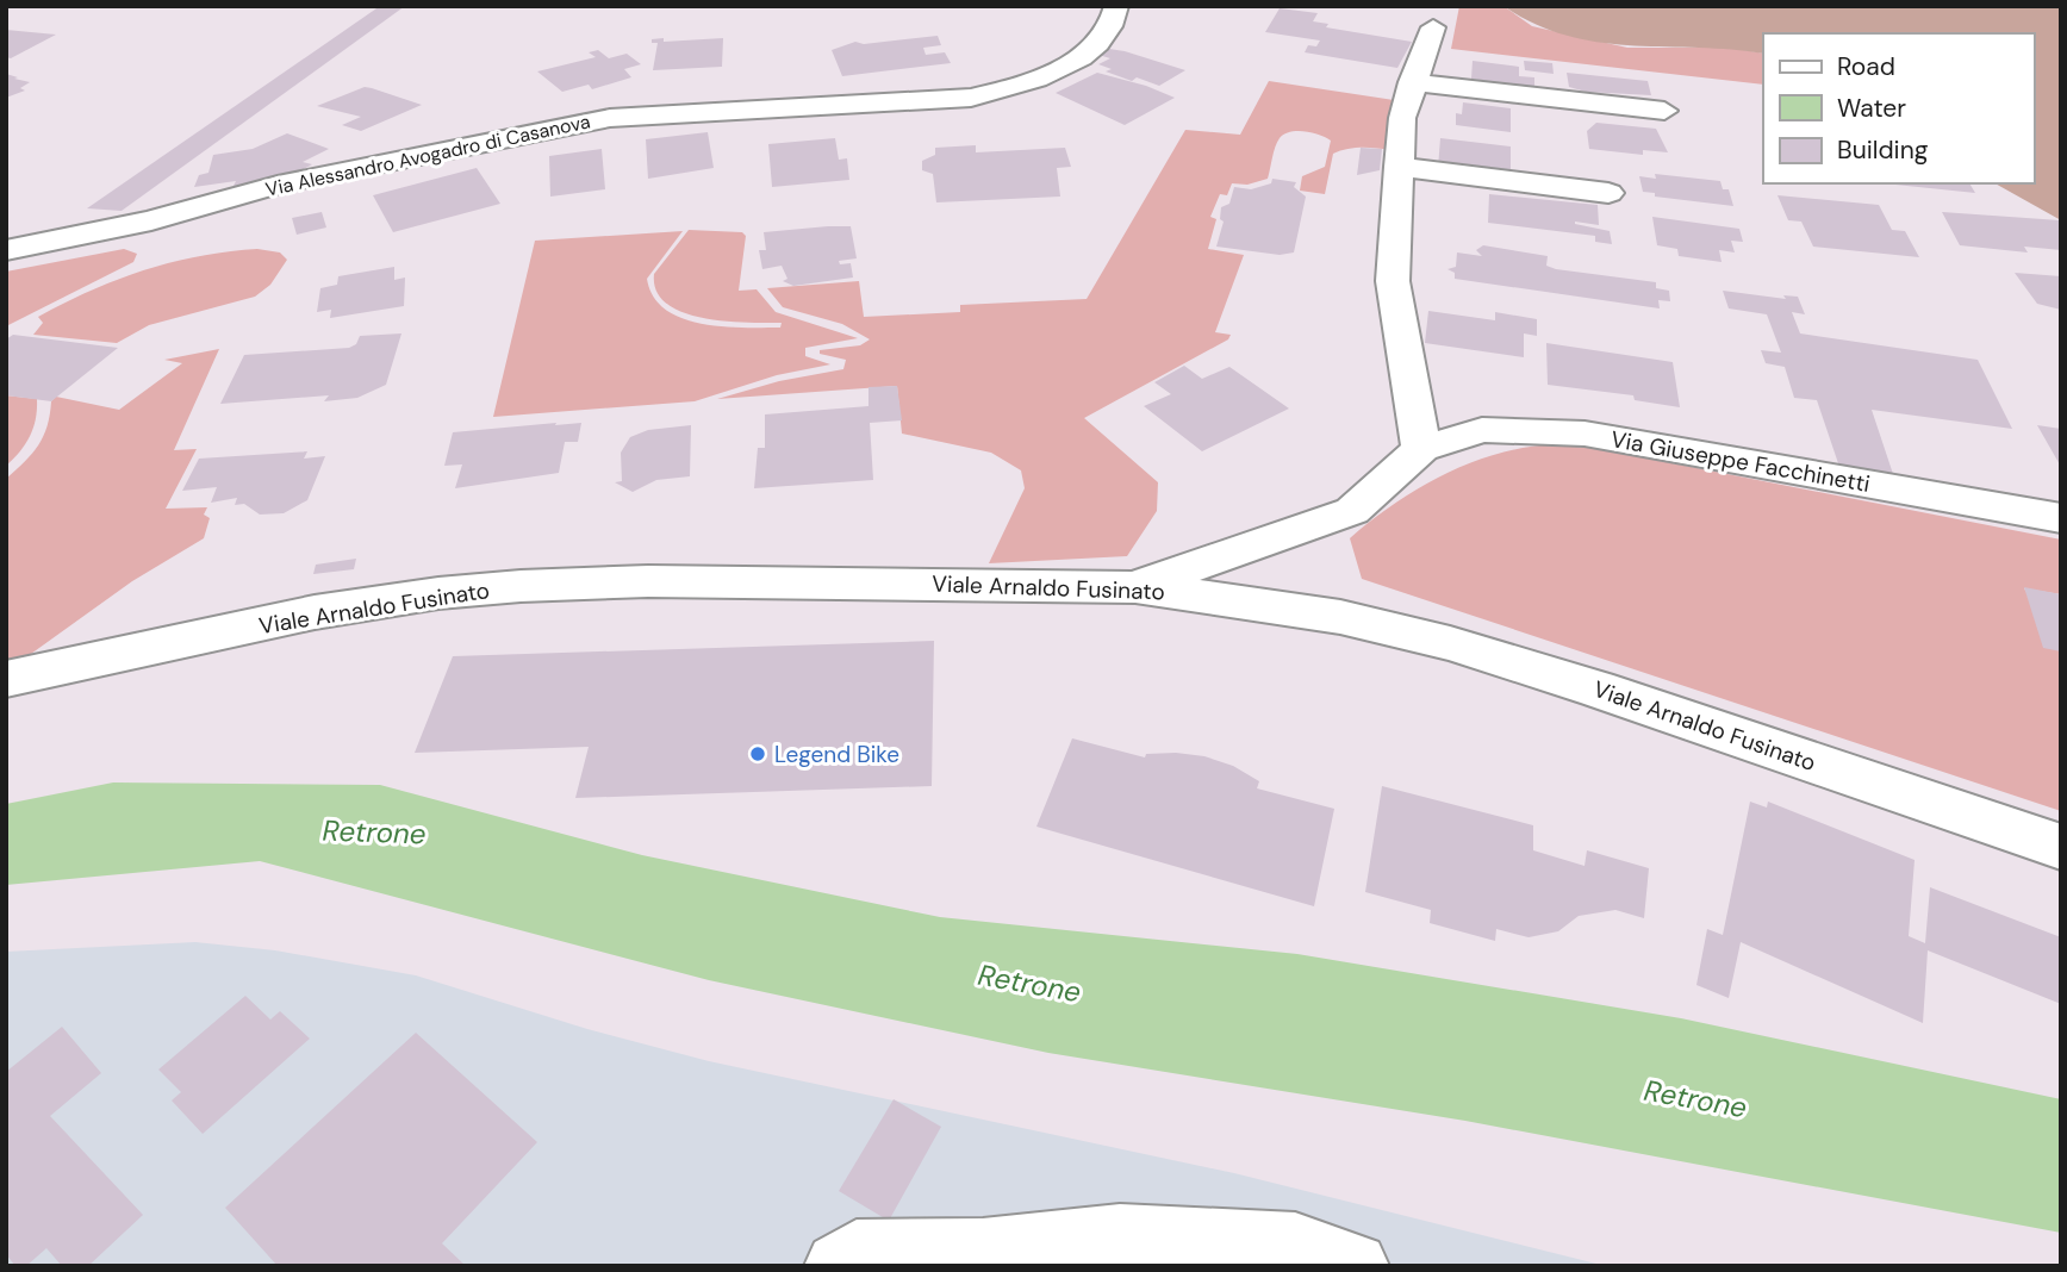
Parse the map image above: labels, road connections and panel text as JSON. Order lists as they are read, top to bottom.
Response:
{
  "streets": {
    "street": ["Via Alessandro Avogadro di Casanova", "Via Giuseppe Facchinetti", "Viale Arnaldo Fusinato"]
  },
  "crossings": [
    ["Via Giuseppe Facchinetti", "Viale Arnaldo Fusinato"]
  ],
  "water": ["Retrone"],
  "places": ["Legend Bike"],
  "legend": ["Road", "Water", "Building"]
}
